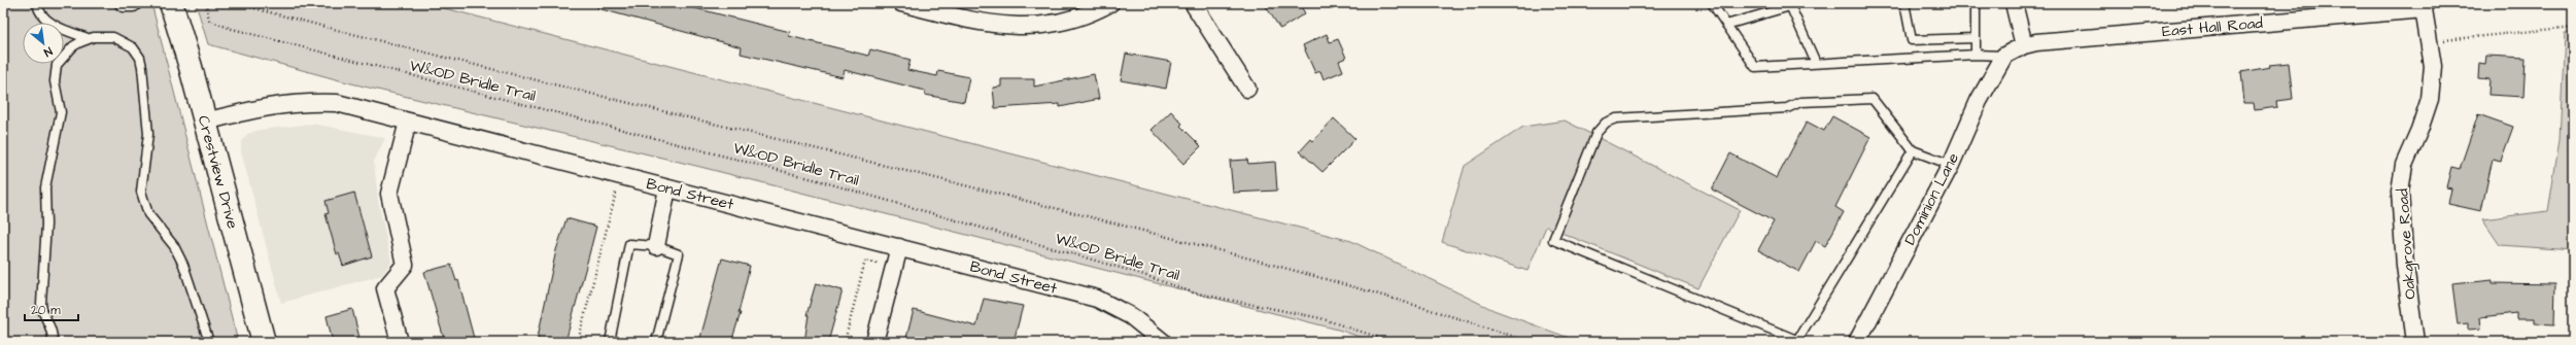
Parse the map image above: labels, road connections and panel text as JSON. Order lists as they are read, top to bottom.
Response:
{
  "streets": {
    "main road": ["Crestview Drive"],
    "street": [
      "East Hall Road",
      "Bond Street",
      "Dominion Lane",
      "Oakgrove Road"
    ],
    "path": ["W&OD Bridle Trail"]
  },
  "crossings": [
    ["East Hall Road", "Dominion Lane"],
    ["East Hall Road", "Oakgrove Road"],
    ["Crestview Drive", "Bond Street"]
  ],
  "scale_bar": "20 m",
  "north": "bottom right"
}
